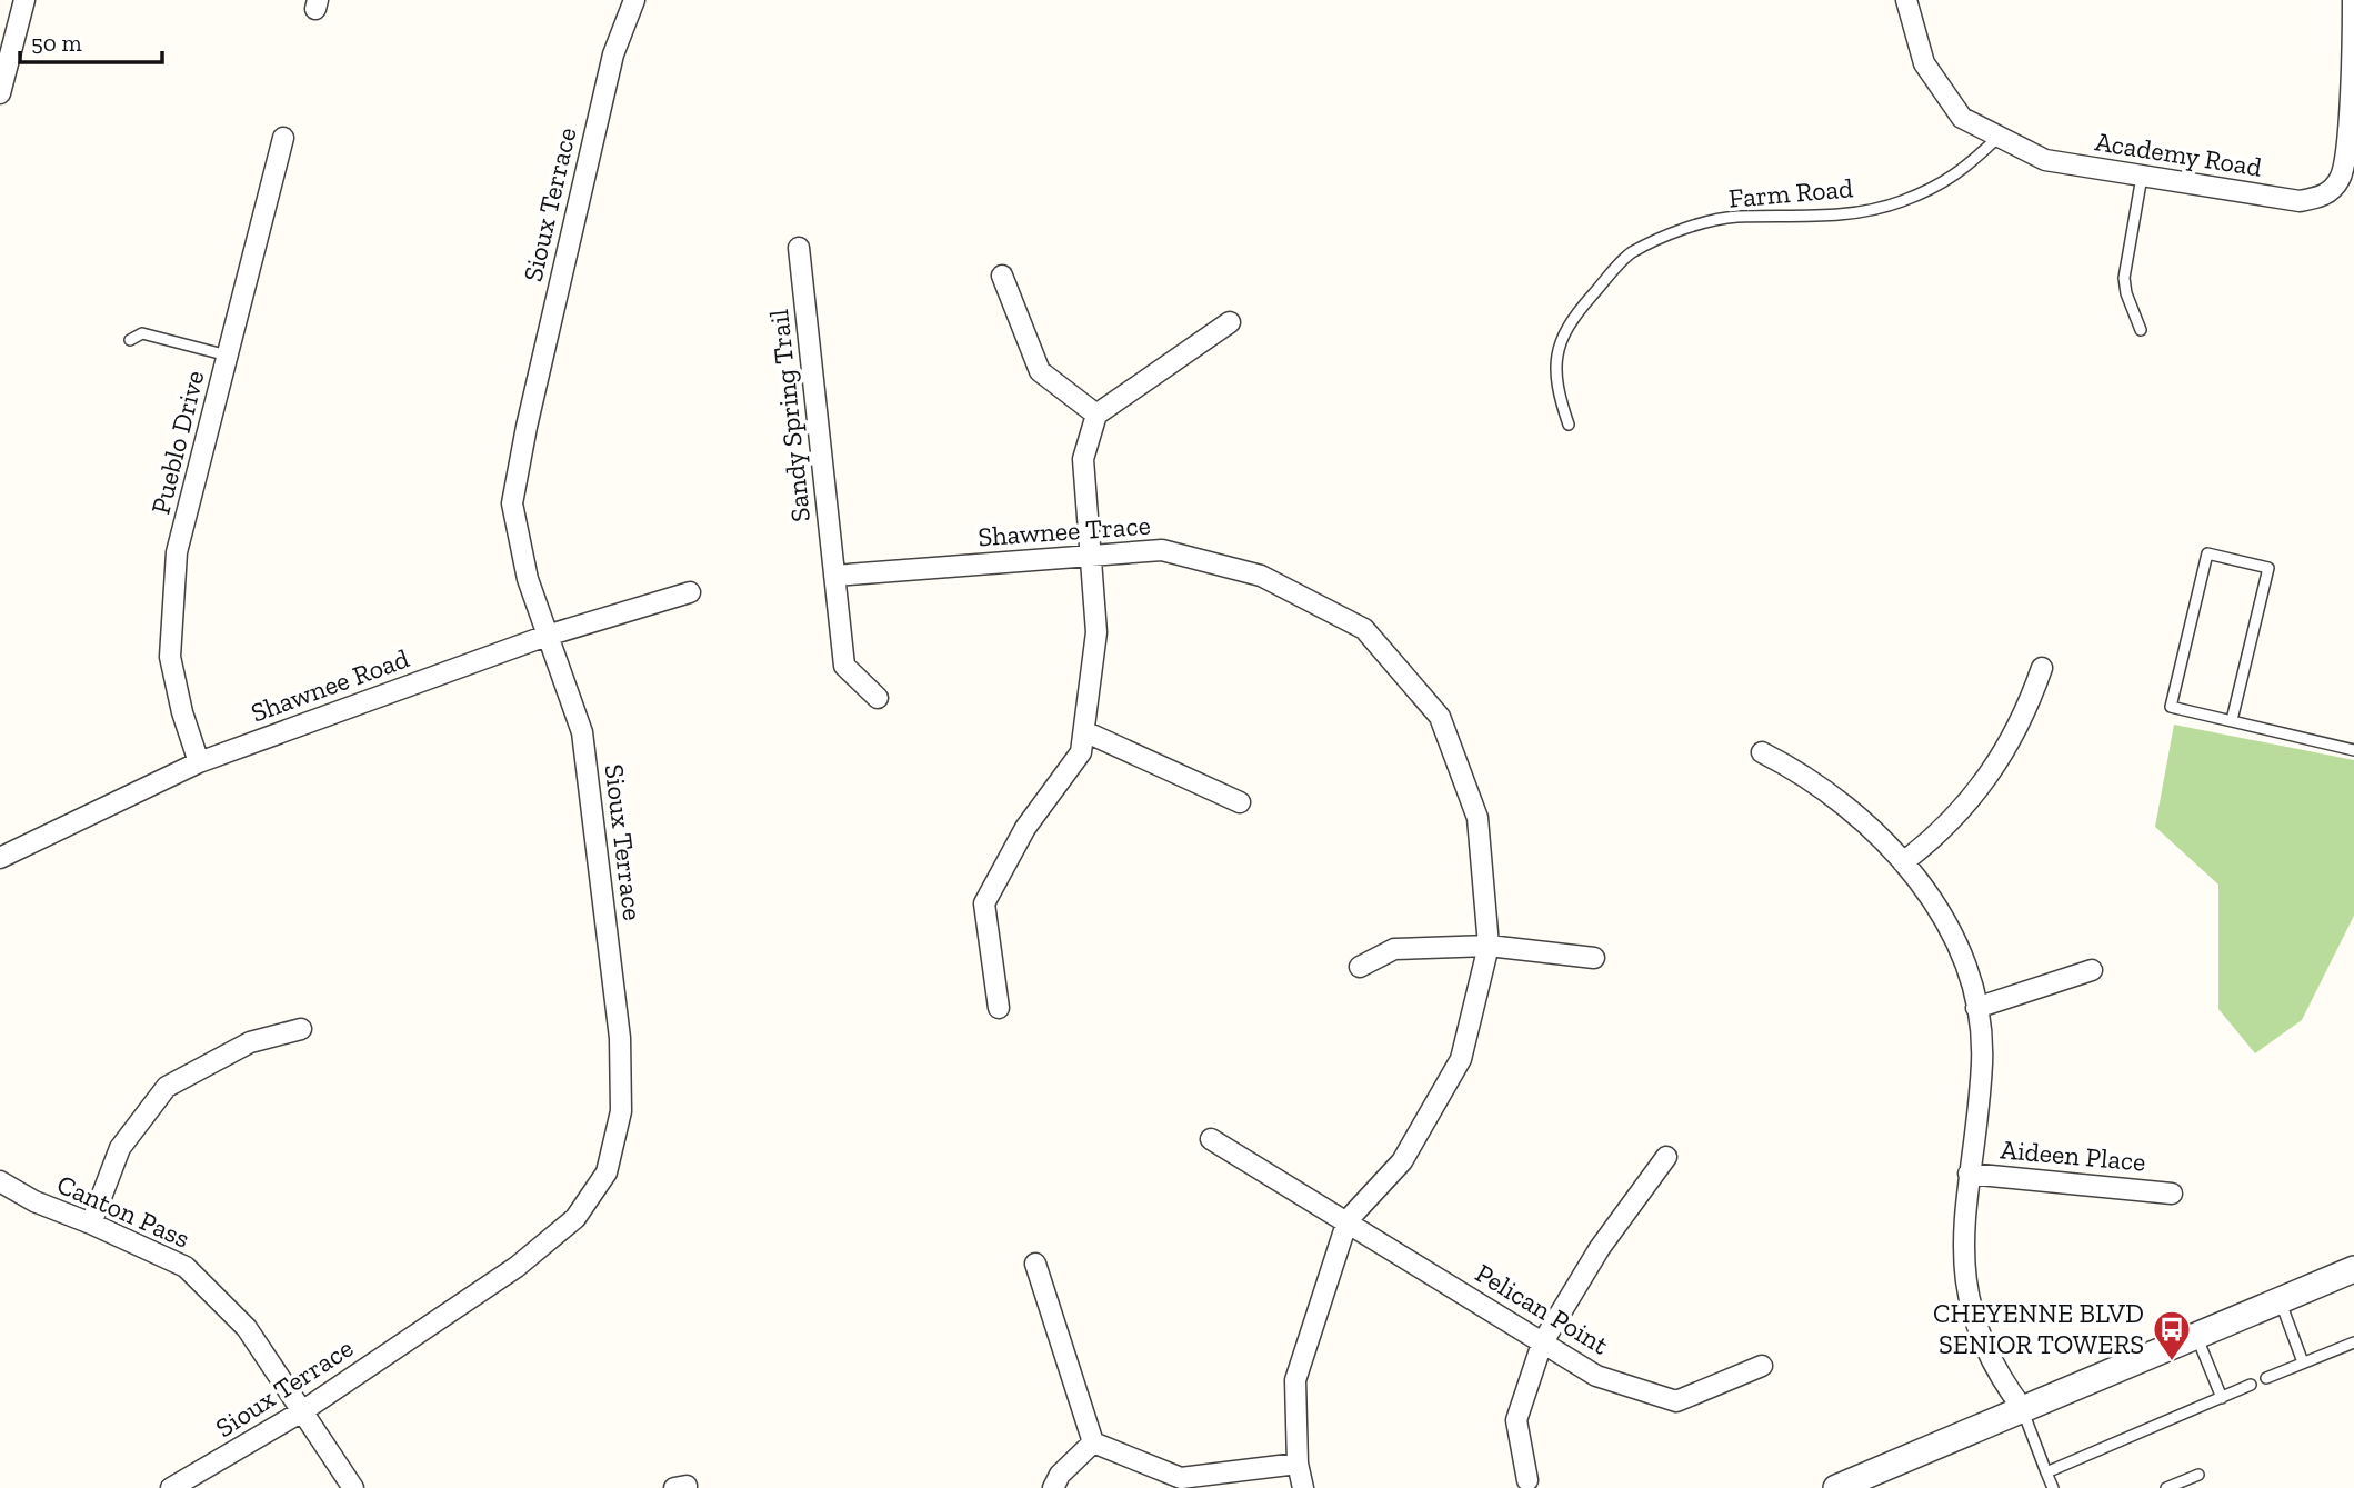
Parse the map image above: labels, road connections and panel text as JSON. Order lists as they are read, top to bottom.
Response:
{
  "streets": {
    "street": [
      "Academy Road",
      "Sioux Terrace",
      "Sandy Spring Trail",
      "Pueblo Drive",
      "Shawnee Trace",
      "Shawnee Road",
      "Aideen Place",
      "Canton Pass",
      "Pelican Point"
    ],
    "lane": ["Farm Road"]
  },
  "crossings": [
    ["Academy Road", "Farm Road"],
    ["Sioux Terrace", "Shawnee Road"],
    ["Sioux Terrace", "Canton Pass"],
    ["Sandy Spring Trail", "Shawnee Trace"],
    ["Pueblo Drive", "Shawnee Road"],
    ["Shawnee Trace", "Pelican Point"]
  ],
  "places": {
    "bus stop": ["CHEYENNE BLVD SENIOR TOWERS"]
  },
  "scale_bar": "50 m"
}
